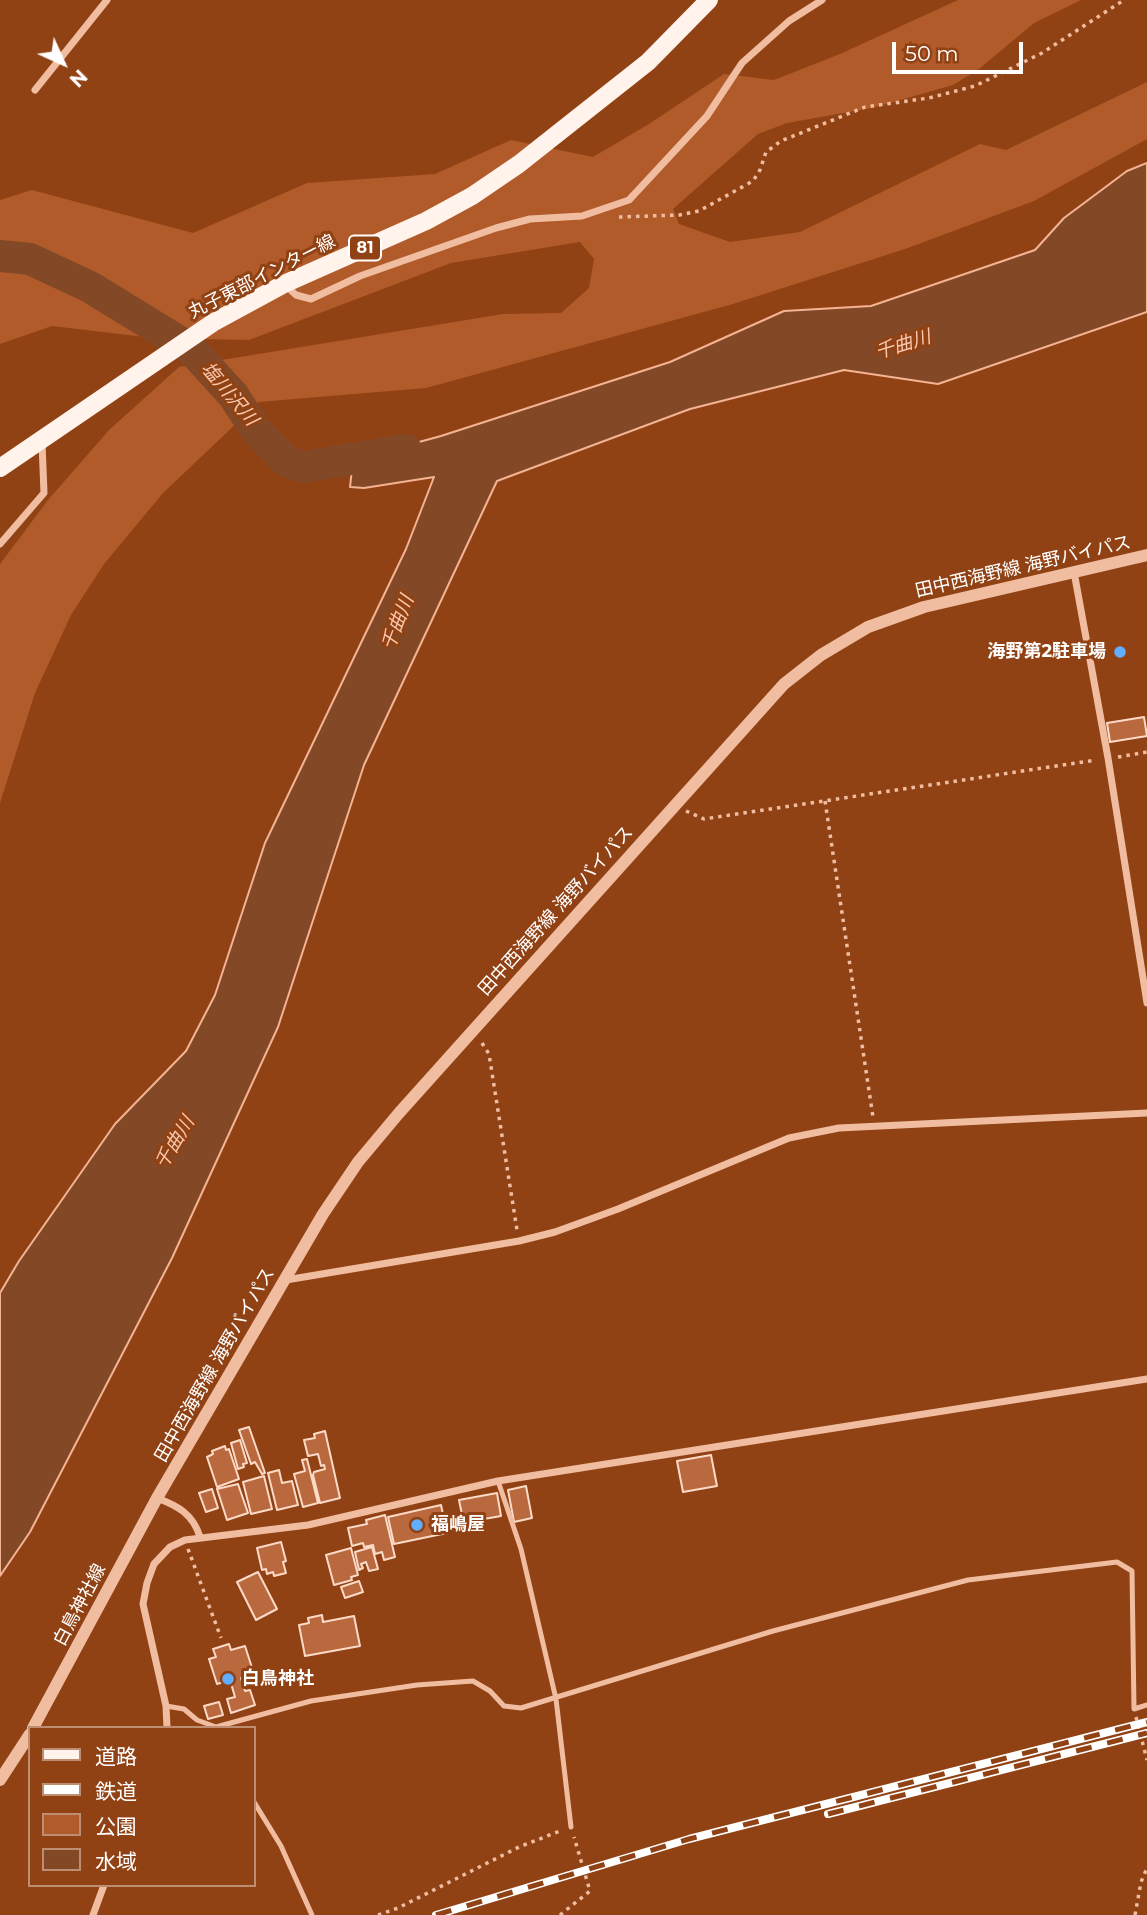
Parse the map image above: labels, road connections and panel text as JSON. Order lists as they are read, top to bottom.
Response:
{
  "streets": {
    "main road": ["81", "丸子東部インター線"],
    "street": ["田中西海野線 海野バイパス", "白鳥神社線"]
  },
  "crossings": [
    ["田中西海野線 海野バイパス", "白鳥神社線"]
  ],
  "water": ["千曲川", "塩川沢川"],
  "places": ["海野第2駐車場", "福嶋屋", "白鳥神社"],
  "legend": [
    "道路",
    "鉄道",
    "公園",
    "水域"
  ],
  "scale_bar": "50 m",
  "north": "bottom right"
}
